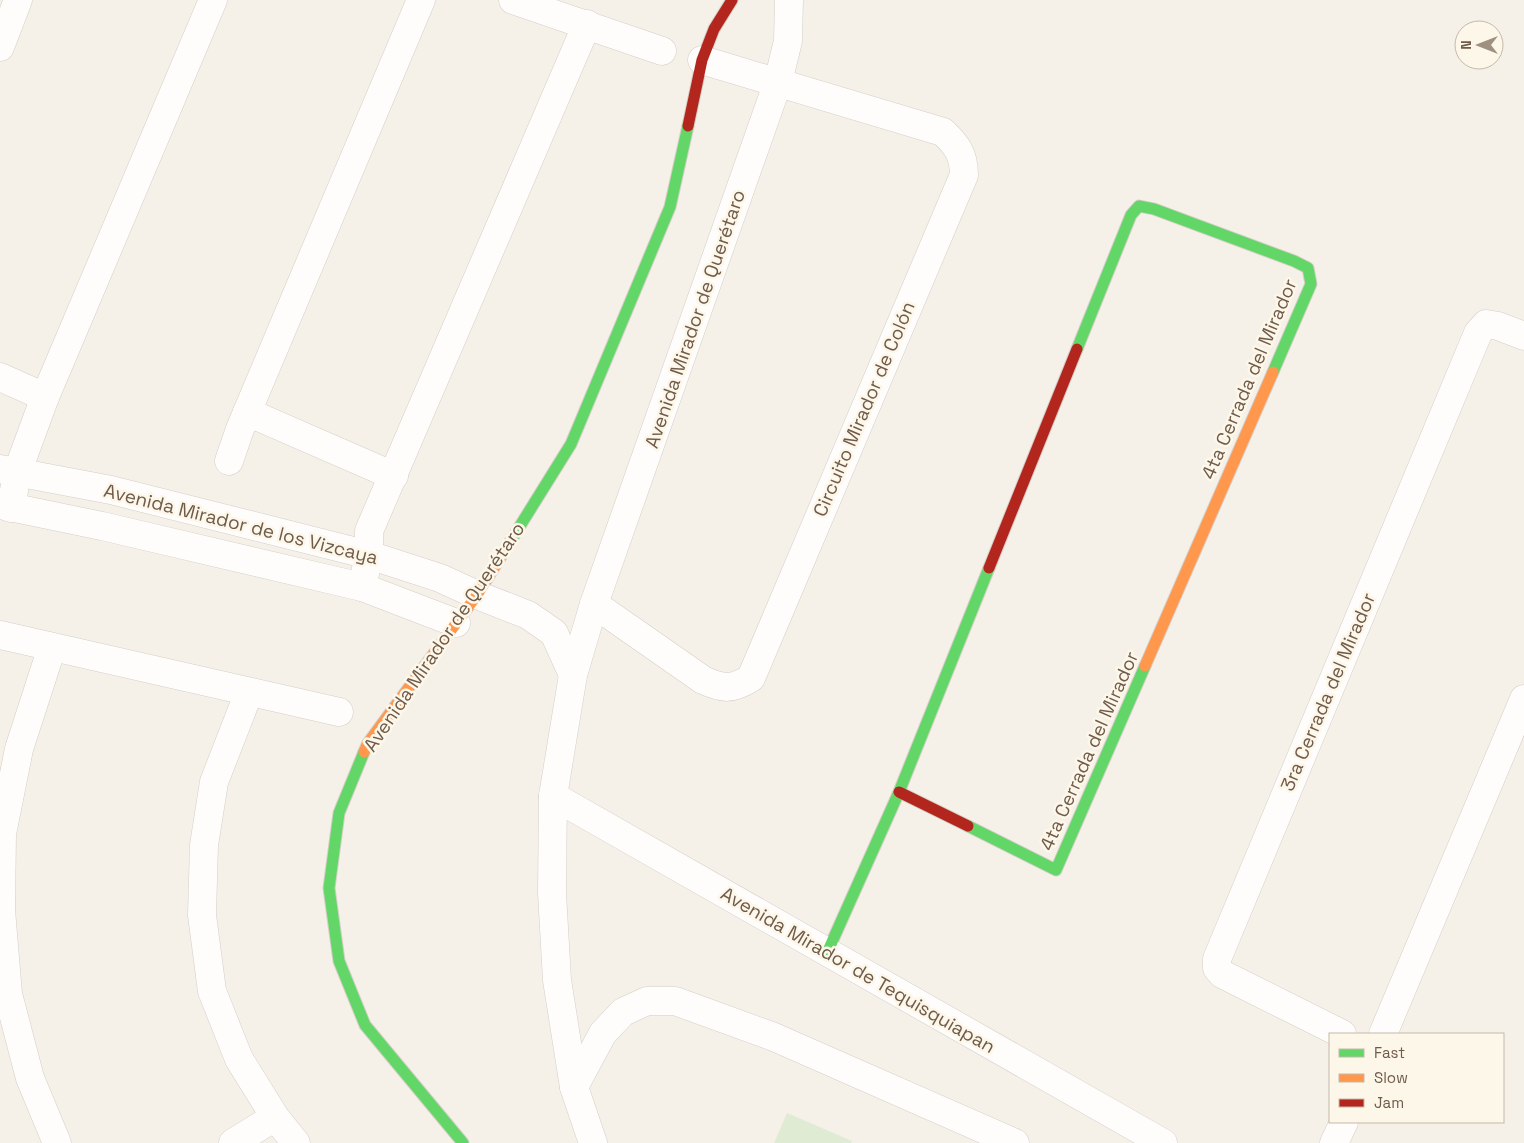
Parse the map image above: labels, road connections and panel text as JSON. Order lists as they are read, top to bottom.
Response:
{
  "streets": {
    "street": [
      "Avenida Mirador de Querétaro",
      "4ta Cerrada del Mirador",
      "Circuito Mirador de Colón",
      "Avenida Mirador de los Vizcaya",
      "3ra Cerrada del Mirador",
      "Avenida Mirador de Tequisquiapan"
    ]
  },
  "crossings": [
    ["Avenida Mirador de Querétaro", "Circuito Mirador de Colón"],
    ["Avenida Mirador de Querétaro", "Avenida Mirador de los Vizcaya"],
    ["Avenida Mirador de Querétaro", "Avenida Mirador de Tequisquiapan"],
    ["4ta Cerrada del Mirador", "Avenida Mirador de Tequisquiapan"]
  ],
  "legend": ["Fast", "Slow", "Jam"],
  "north": "left"
}
